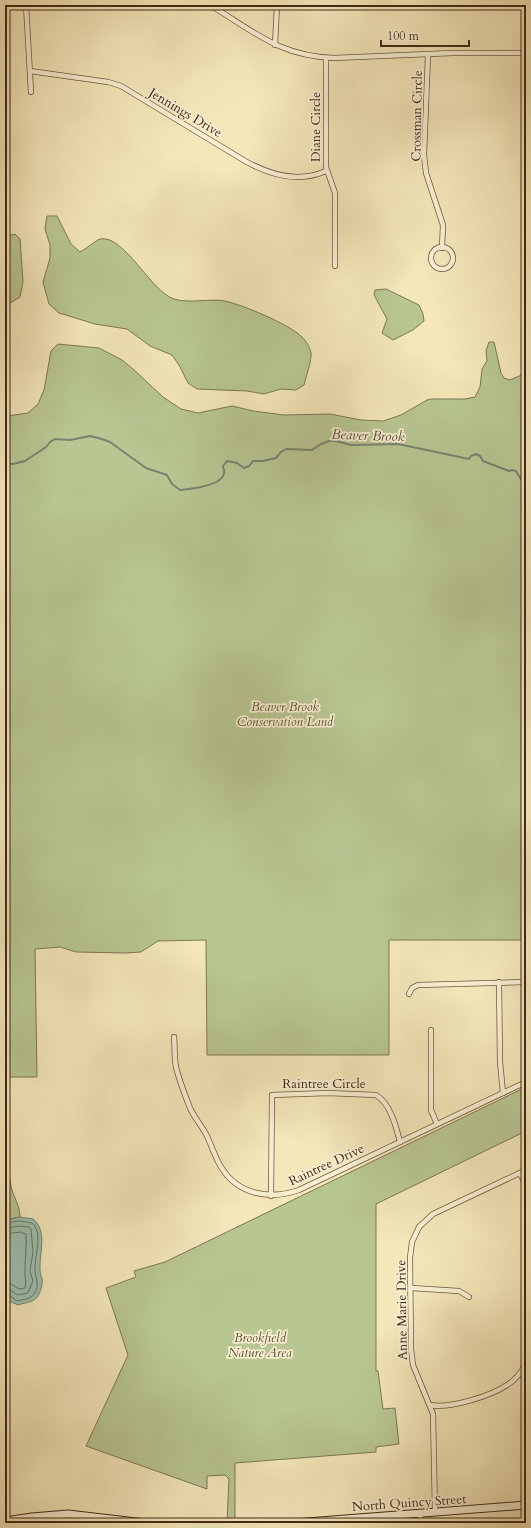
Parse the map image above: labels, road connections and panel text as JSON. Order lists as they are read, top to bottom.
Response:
{
  "streets": {
    "main road": ["North Quincy Street"],
    "street": [
      "Jennings Drive",
      "Crossman Circle",
      "Diane Circle",
      "Raintree Circle",
      "Raintree Drive",
      "Anne Marie Drive"
    ]
  },
  "crossings": [
    ["Jennings Drive", "Diane Circle"],
    ["Raintree Circle", "Raintree Drive"],
    ["Anne Marie Drive", "North Quincy Street"]
  ],
  "water": ["Beaver Brook"],
  "parks": ["Beaver Brook Conservation Land", "Brookfield Nature Area"],
  "scale_bar": "100 m"
}
